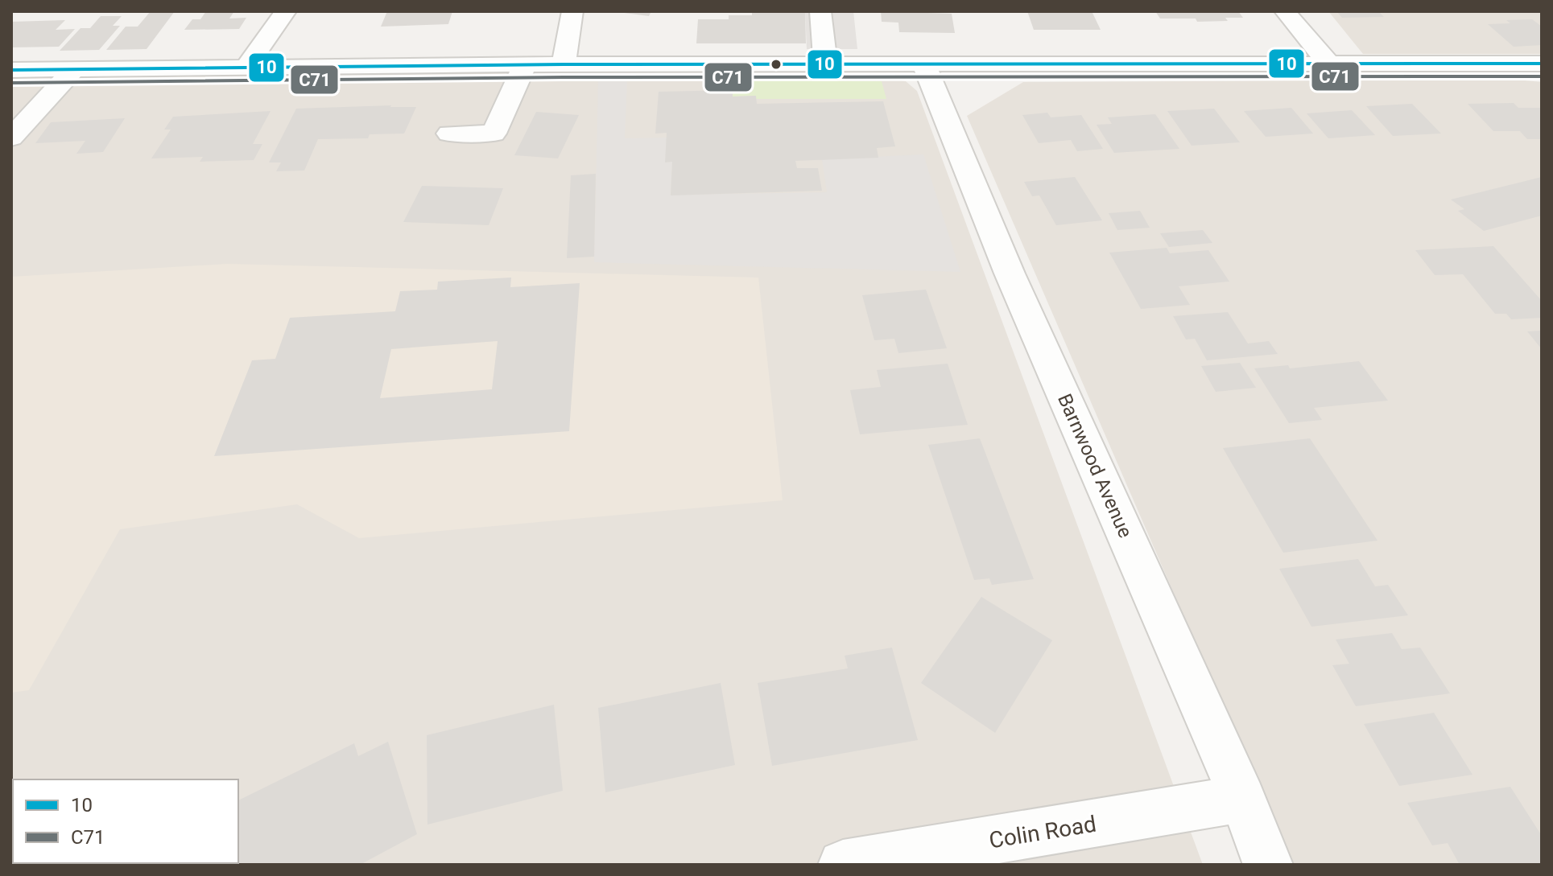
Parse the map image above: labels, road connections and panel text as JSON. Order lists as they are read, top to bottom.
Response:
{
  "streets": {
    "street": ["Barnwood Avenue", "Colin Road"]
  },
  "crossings": [
    ["Barnwood Avenue", "Colin Road"]
  ],
  "lines": ["transit line 10", "transit line C71"],
  "legend": ["10", "C71"]
}
